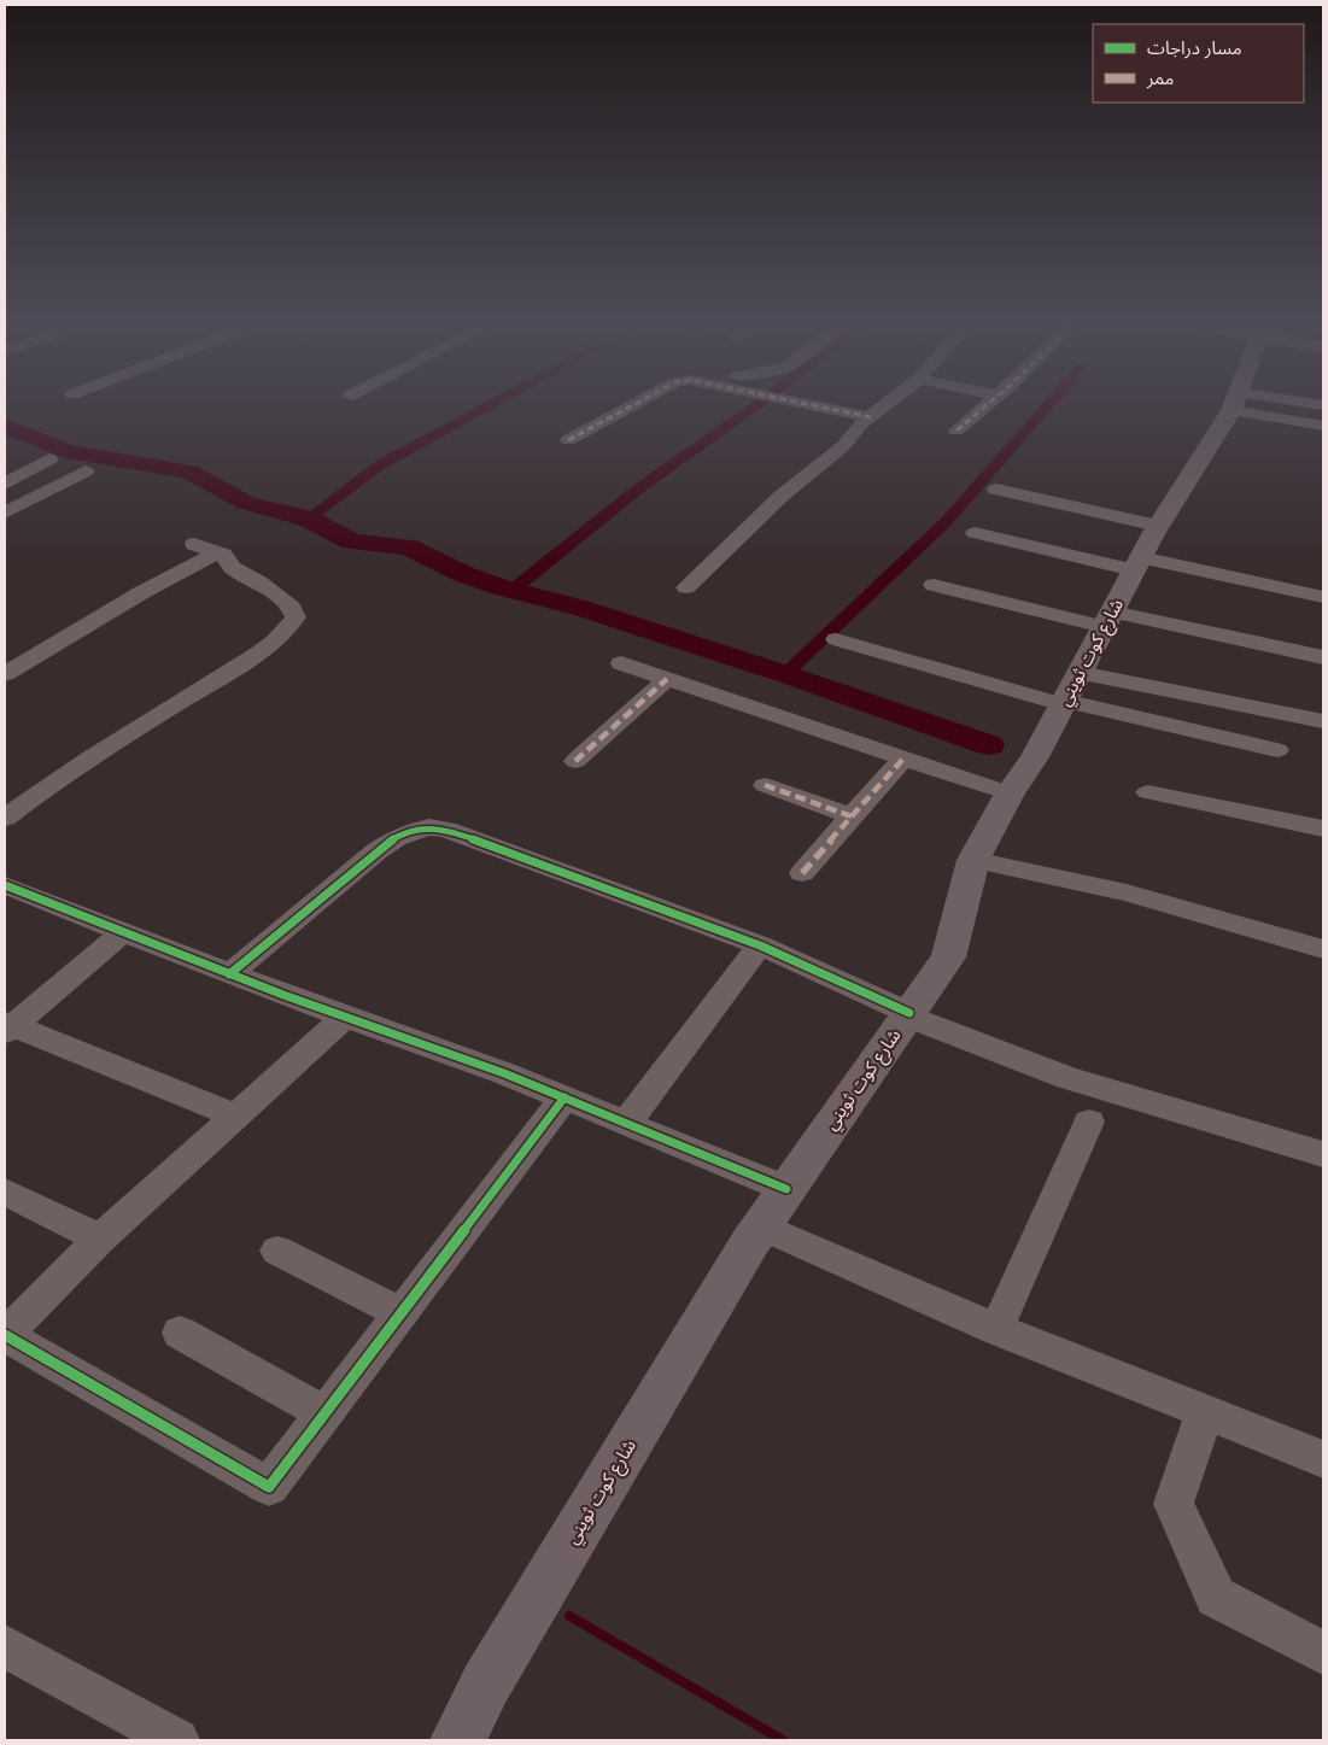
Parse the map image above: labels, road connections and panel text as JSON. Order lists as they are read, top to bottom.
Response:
{
  "streets": {
    "main road": ["شارع كوت ثويني"]
  },
  "legend": ["مسار دراجات", "ممر"]
}
